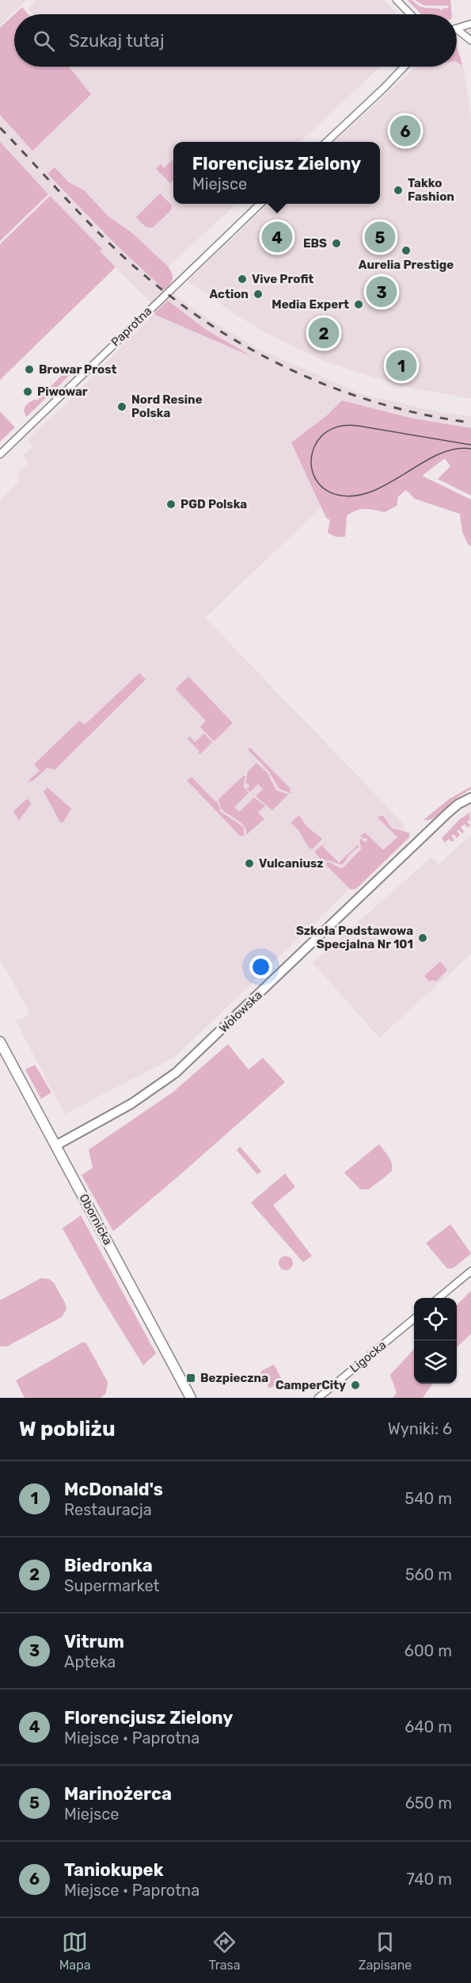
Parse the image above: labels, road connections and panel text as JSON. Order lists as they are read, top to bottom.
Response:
{
  "streets": {
    "main road": ["Obornicka"],
    "street": ["Paprotna", "Wołowska", "Ligocka"]
  },
  "crossings": [
    ["Wołowska", "Obornicka"]
  ],
  "places": {
    "other": [
      "Takko Fashion",
      "EBS",
      "Aurelia Prestige",
      "Vive Profit",
      "Action",
      "Media Expert",
      "Browar Prost",
      "Piwowar",
      "Nord Resine Polska",
      "PGD Polska",
      "Vulcaniusz",
      "Szkoła Podstawowa Specjalna Nr 101",
      "CamperCity"
    ],
    "transit": ["Bezpieczna"]
  },
  "page": {
    "search": "Szukaj tutaj",
    "pins": [
      "6",
      "4",
      "5",
      "3",
      "2",
      "1"
    ],
    "popup": ["Florencjusz Zielony", "Miejsce"],
    "heading": ["W pobliżu", "Wyniki: 6"],
    "list": [
      {
        "mark": "1",
        "name": "McDonald's",
        "note": "Restauracja",
        "value": "540 m"
      },
      {
        "mark": "2",
        "name": "Biedronka",
        "note": "Supermarket",
        "value": "560 m"
      },
      {
        "mark": "3",
        "name": "Vitrum",
        "note": "Apteka",
        "value": "600 m"
      },
      {
        "mark": "4",
        "name": "Florencjusz Zielony",
        "note": "Miejsce · Paprotna",
        "value": "640 m"
      },
      {
        "mark": "5",
        "name": "Marinożerca",
        "note": "Miejsce",
        "value": "650 m"
      },
      {
        "mark": "6",
        "name": "Taniokupek",
        "note": "Miejsce · Paprotna",
        "value": "740 m"
      }
    ],
    "nav": ["Mapa", "Trasa", "Zapisane"]
  }
}
